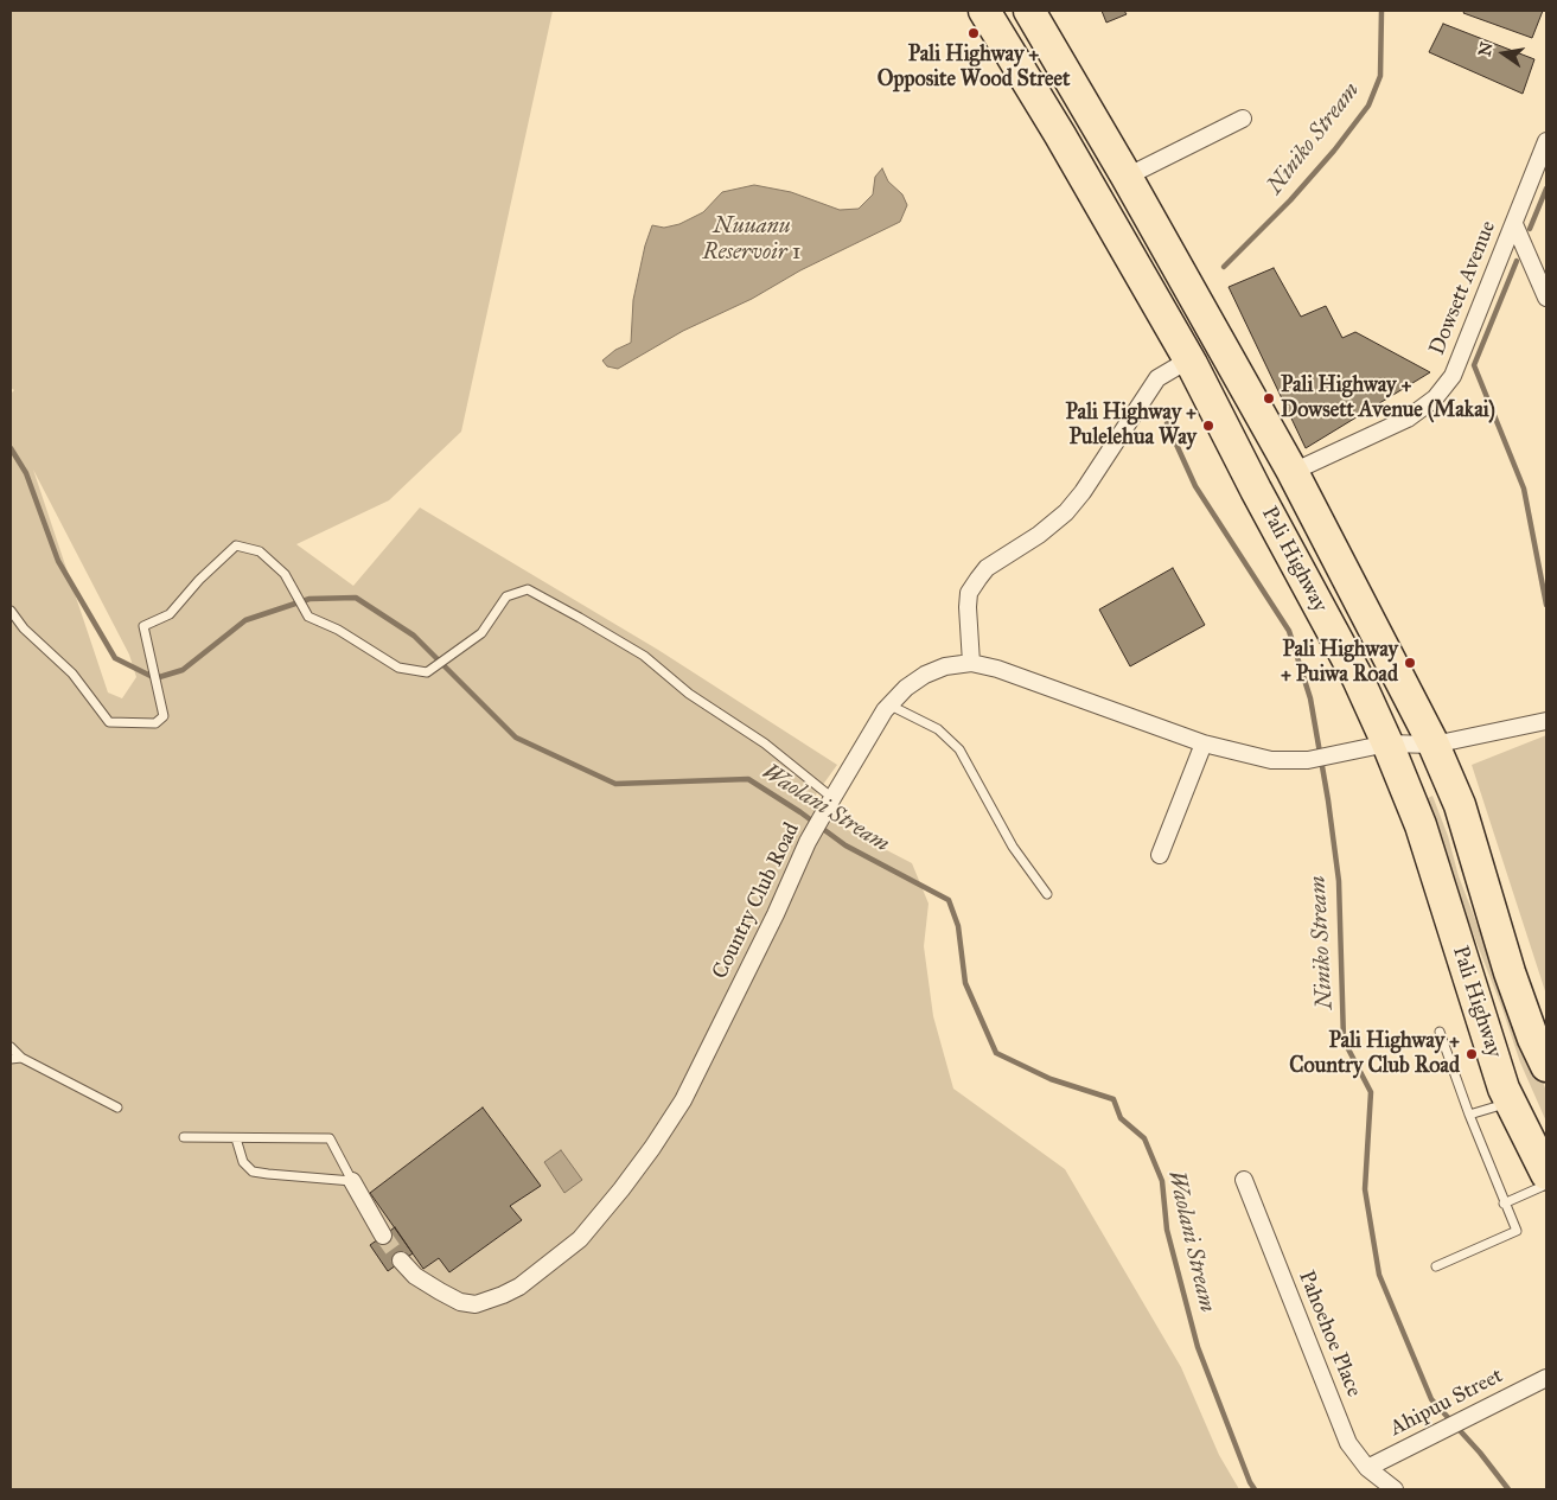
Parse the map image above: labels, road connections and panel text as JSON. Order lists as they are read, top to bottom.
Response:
{
  "streets": {
    "highway": ["Pali Highway"],
    "street": [
      "Dowsett Avenue",
      "Country Club Road",
      "Pahoehoe Place",
      "Ahipuu Street"
    ]
  },
  "crossings": [
    ["Dowsett Avenue", "Pali Highway"],
    ["Pali Highway", "Country Club Road"],
    ["Pahoehoe Place", "Ahipuu Street"]
  ],
  "water": ["Niniko Stream", "Nuuanu Reservoir 1", "Waolani Stream"],
  "places": [
    "Pali Highway + Opposite Wood Street",
    "Pali Highway + Dowsett Avenue (Makai)",
    "Pali Highway + Pulelehua Way",
    "Pali Highway + Puiwa Road",
    "Pali Highway + Country Club Road"
  ],
  "north": "left"
}
